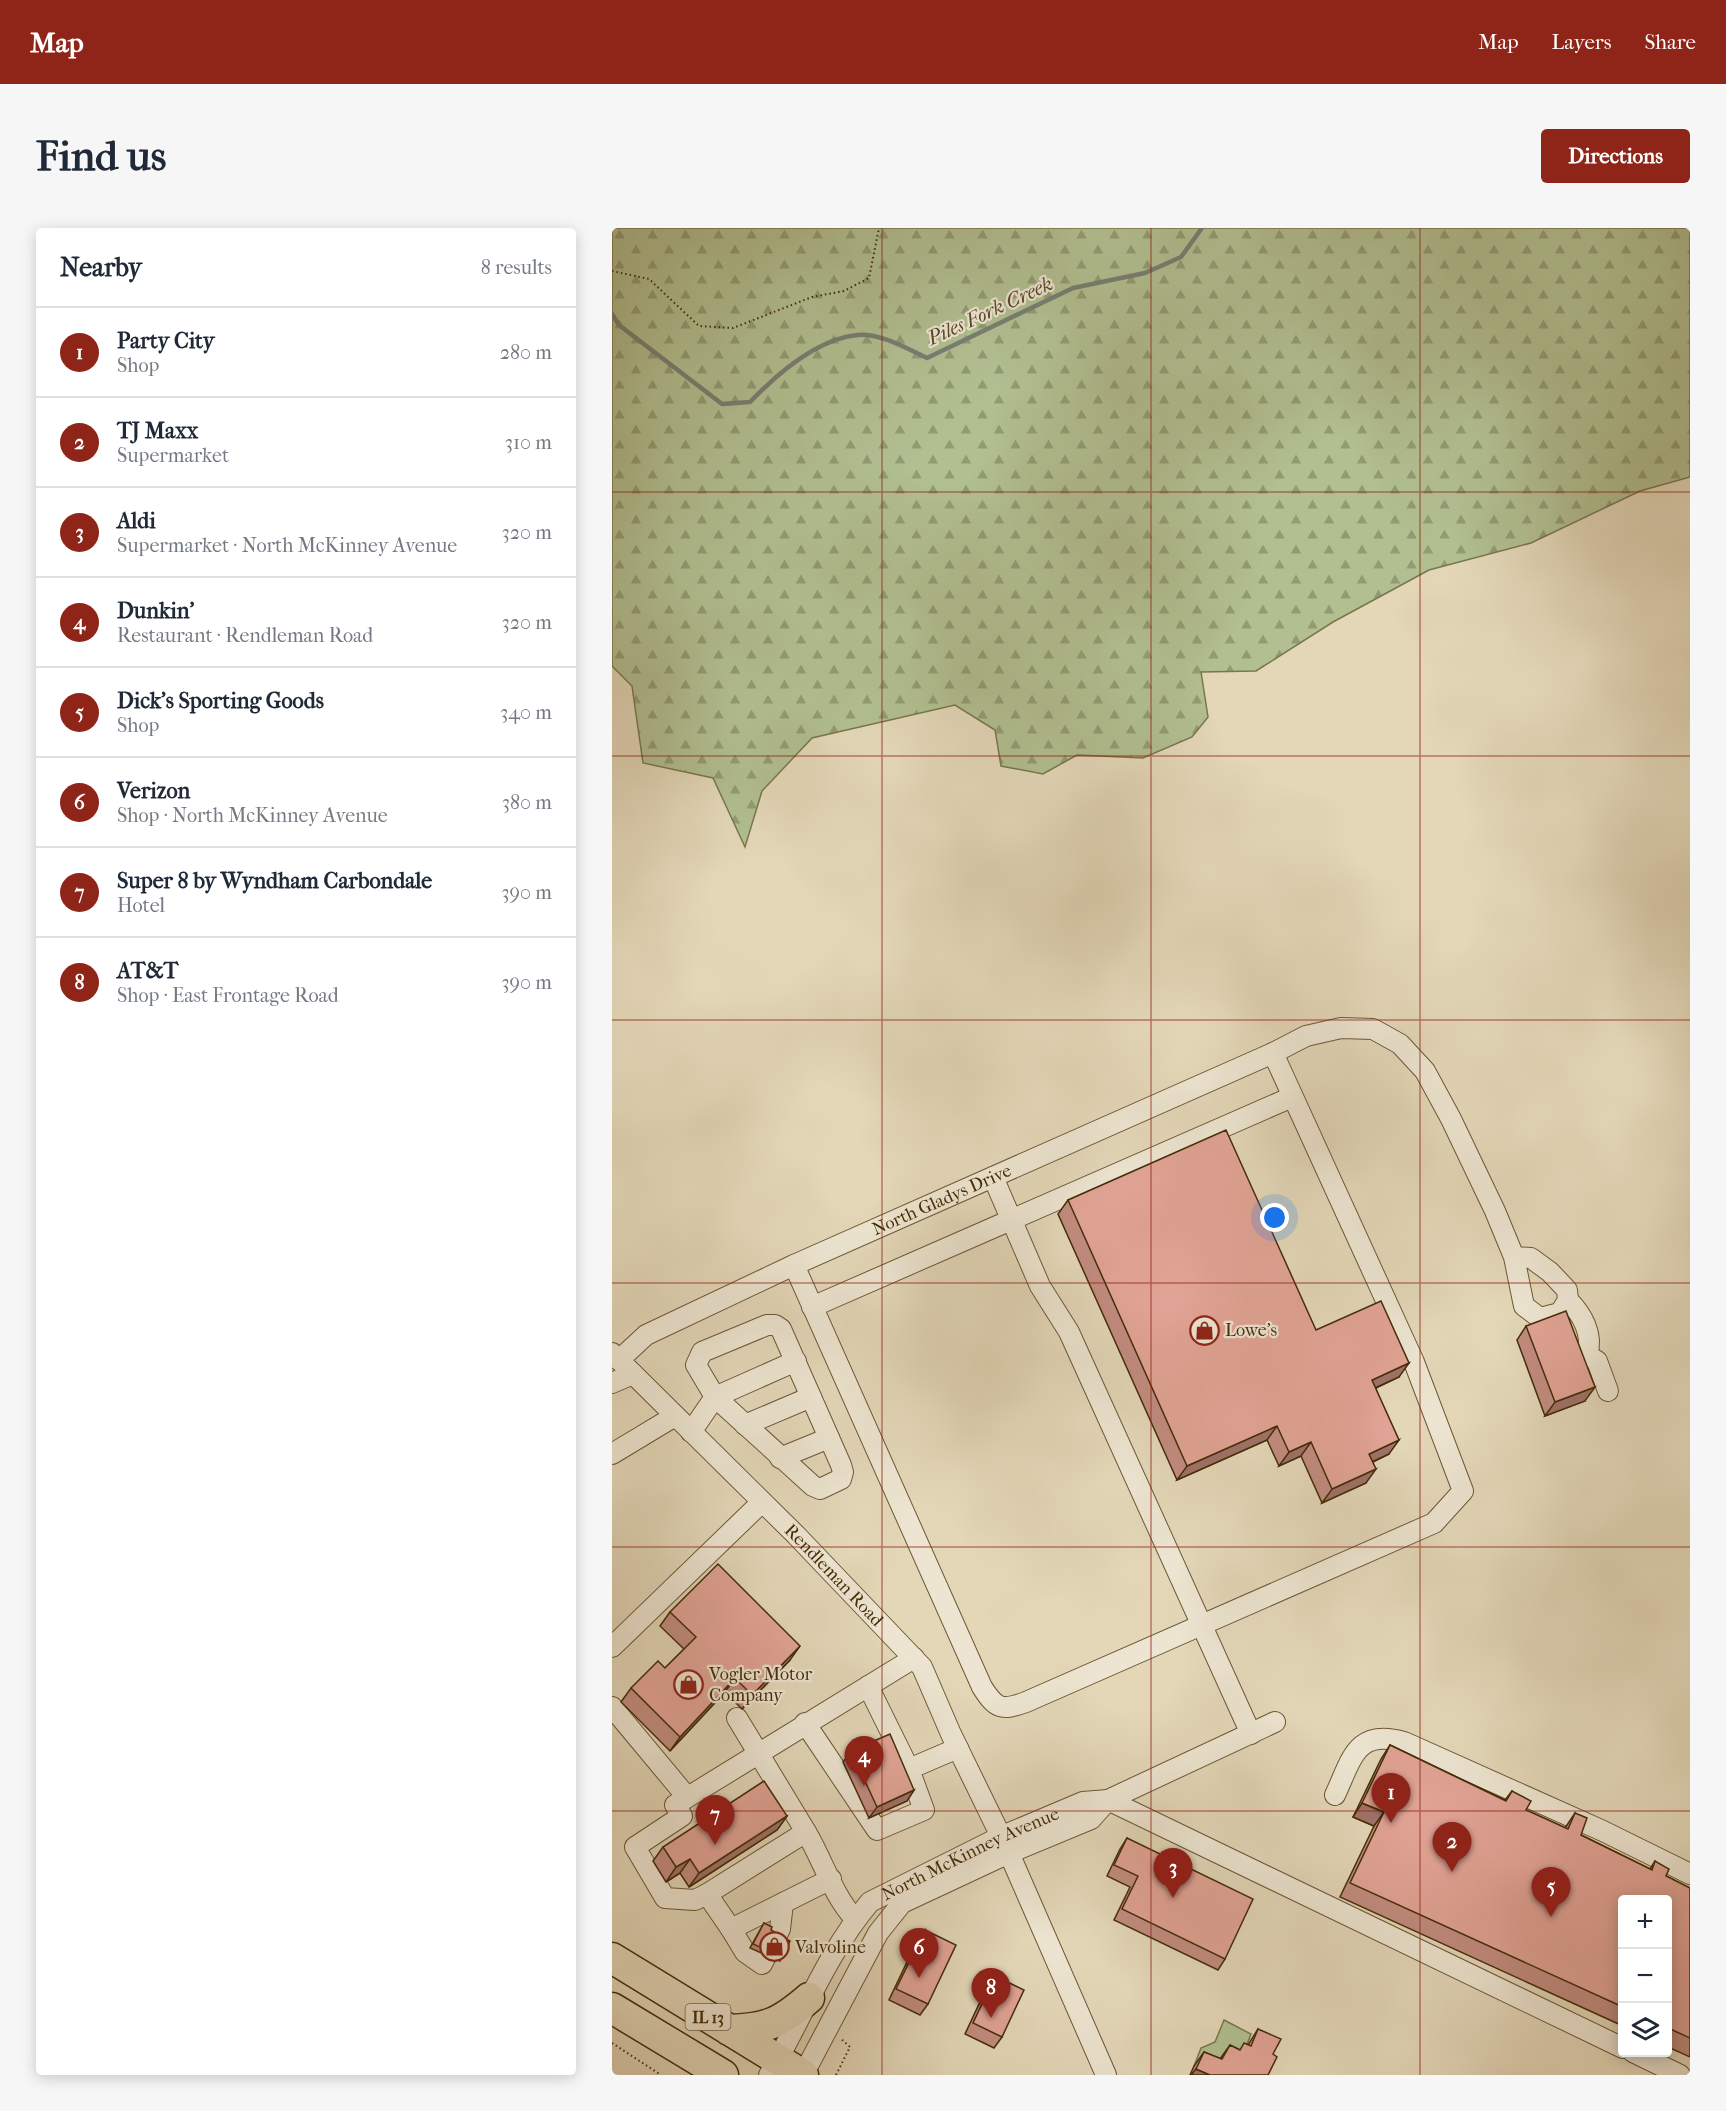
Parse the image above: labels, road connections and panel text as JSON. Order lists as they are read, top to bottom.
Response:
{
  "streets": {
    "highway": ["IL 13"],
    "street": ["North Gladys Drive", "Rendleman Road", "North McKinney Avenue"]
  },
  "crossings": [
    ["North Gladys Drive", "Rendleman Road"],
    ["Rendleman Road", "North McKinney Avenue"],
    ["North McKinney Avenue", "IL 13"]
  ],
  "water": ["Piles Fork Creek"],
  "places": {
    "shop": ["Lowe's", "Vogler Motor Company", "Valvoline"]
  },
  "page": {
    "header": "Map",
    "nav": ["Map", "Layers", "Share"],
    "buttons": "Directions",
    "title": "Find us",
    "heading": ["Nearby", "8 results"],
    "list": [
      {
        "mark": "1",
        "name": "Party City",
        "note": "Shop",
        "value": "280 m"
      },
      {
        "mark": "2",
        "name": "TJ Maxx",
        "note": "Supermarket",
        "value": "310 m"
      },
      {
        "mark": "3",
        "name": "Aldi",
        "note": "Supermarket · North McKinney Avenue",
        "value": "320 m"
      },
      {
        "mark": "4",
        "name": "Dunkin'",
        "note": "Restaurant · Rendleman Road",
        "value": "320 m"
      },
      {
        "mark": "5",
        "name": "Dick's Sporting Goods",
        "note": "Shop",
        "value": "340 m"
      },
      {
        "mark": "6",
        "name": "Verizon",
        "note": "Shop · North McKinney Avenue",
        "value": "380 m"
      },
      {
        "mark": "7",
        "name": "Super 8 by Wyndham Carbondale",
        "note": "Hotel",
        "value": "390 m"
      },
      {
        "mark": "8",
        "name": "AT&T",
        "note": "Shop · East Frontage Road",
        "value": "390 m"
      }
    ],
    "pins": [
      "4",
      "1",
      "7",
      "2",
      "3",
      "5",
      "6",
      "8"
    ],
    "map_buttons": ["+", "−"]
  }
}
